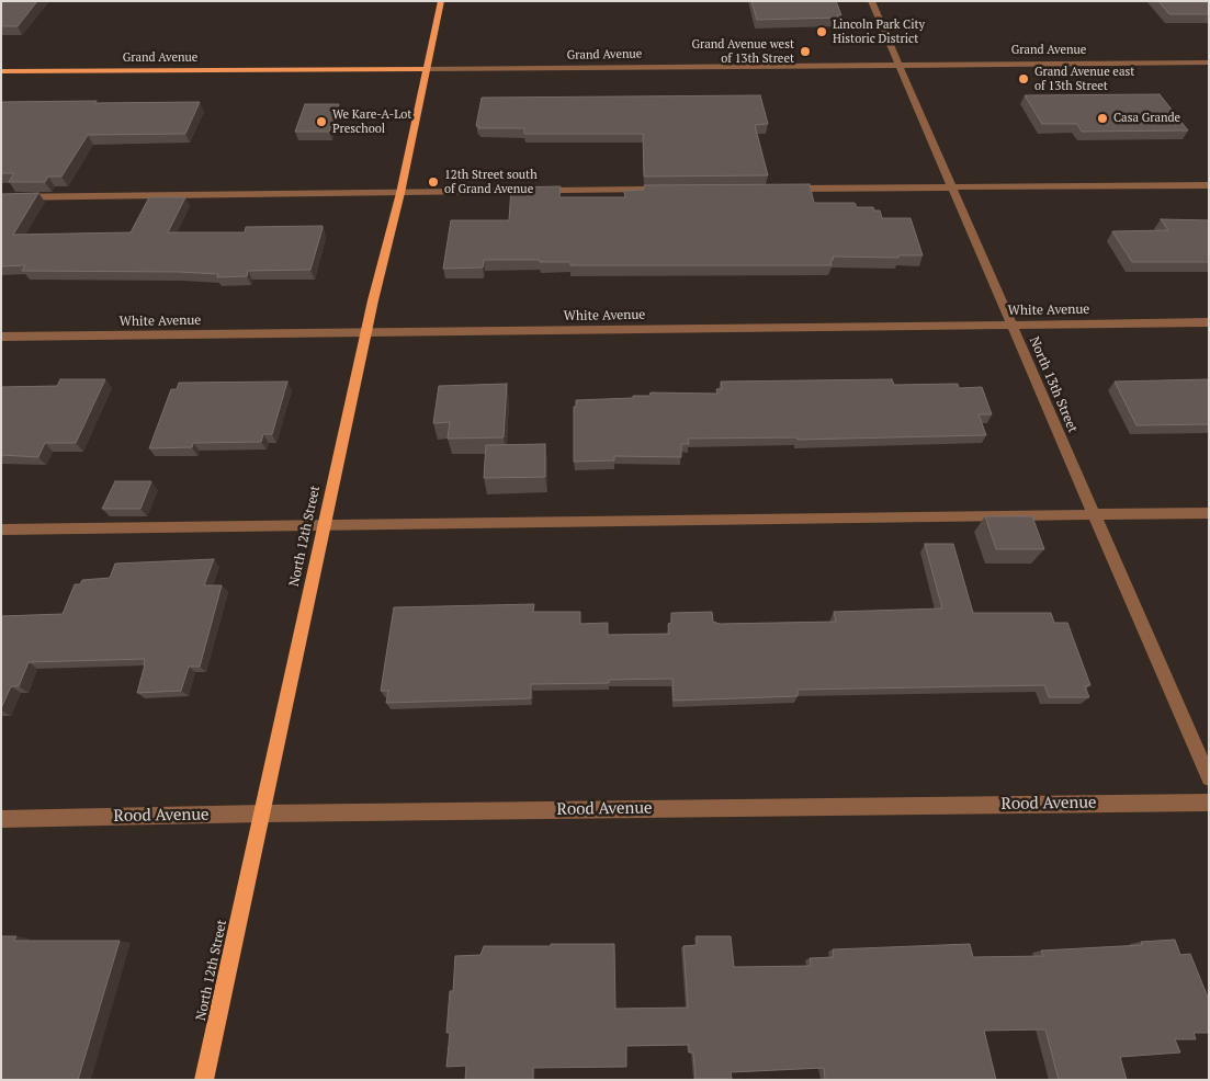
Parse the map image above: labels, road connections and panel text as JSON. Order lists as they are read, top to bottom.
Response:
{
  "streets": {
    "main road": ["Grand Avenue", "North 12th Street"],
    "street": ["White Avenue", "North 13th Street", "Rood Avenue"]
  },
  "crossings": [
    ["Grand Avenue", "North 13th Street"],
    ["Grand Avenue", "North 12th Street"],
    ["White Avenue", "North 13th Street"],
    ["White Avenue", "North 12th Street"],
    ["North 12th Street", "Rood Avenue"]
  ],
  "places": [
    "Lincoln Park City Historic District",
    "Grand Avenue west of 13th Street",
    "Grand Avenue east of 13th Street",
    "Casa Grande",
    "We Kare-A-Lot Preschool",
    "12th Street south of Grand Avenue"
  ]
}
